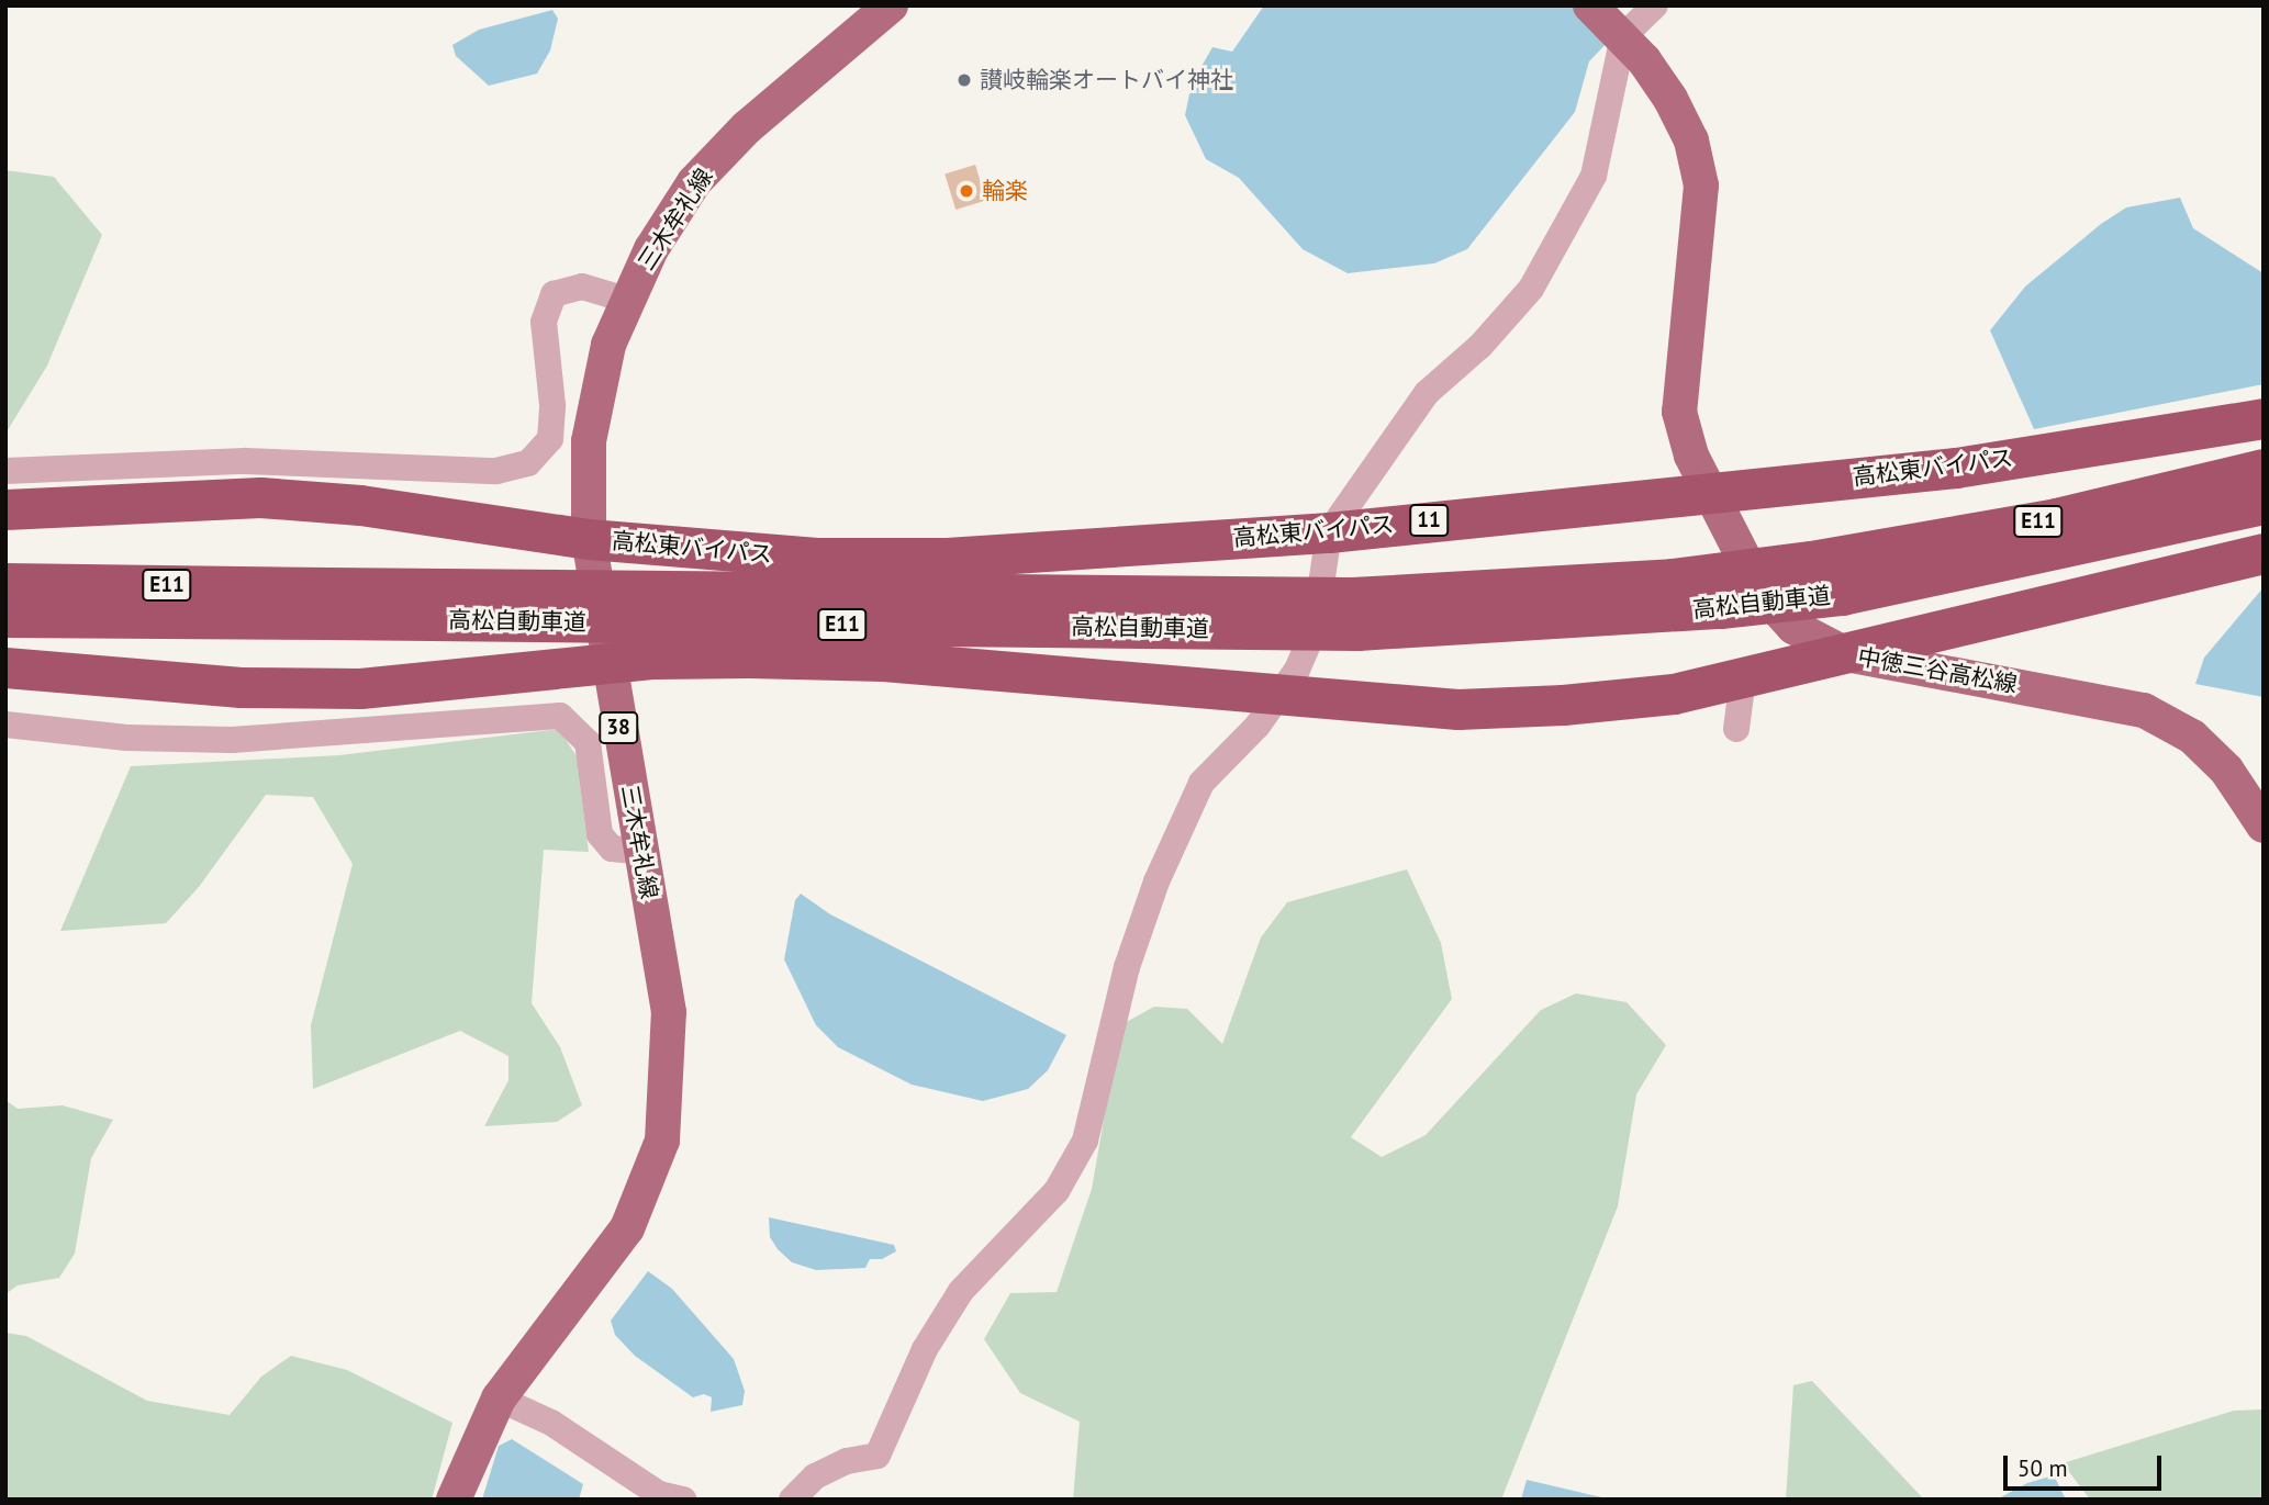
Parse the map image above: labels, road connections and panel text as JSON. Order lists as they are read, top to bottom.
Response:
{
  "streets": {
    "highway": [
      "高松東バイパス",
      "11",
      "E11",
      "高松自動車道"
    ],
    "main road": ["三木牟礼線", "中徳三谷高松線", "38"]
  },
  "crossings": [
    ["三木牟礼線", "高松東バイパス"],
    ["高松東バイパス", "中徳三谷高松線"]
  ],
  "places": ["讃岐輪楽オートバイ神社", "輪楽"],
  "scale_bar": "50 m"
}
